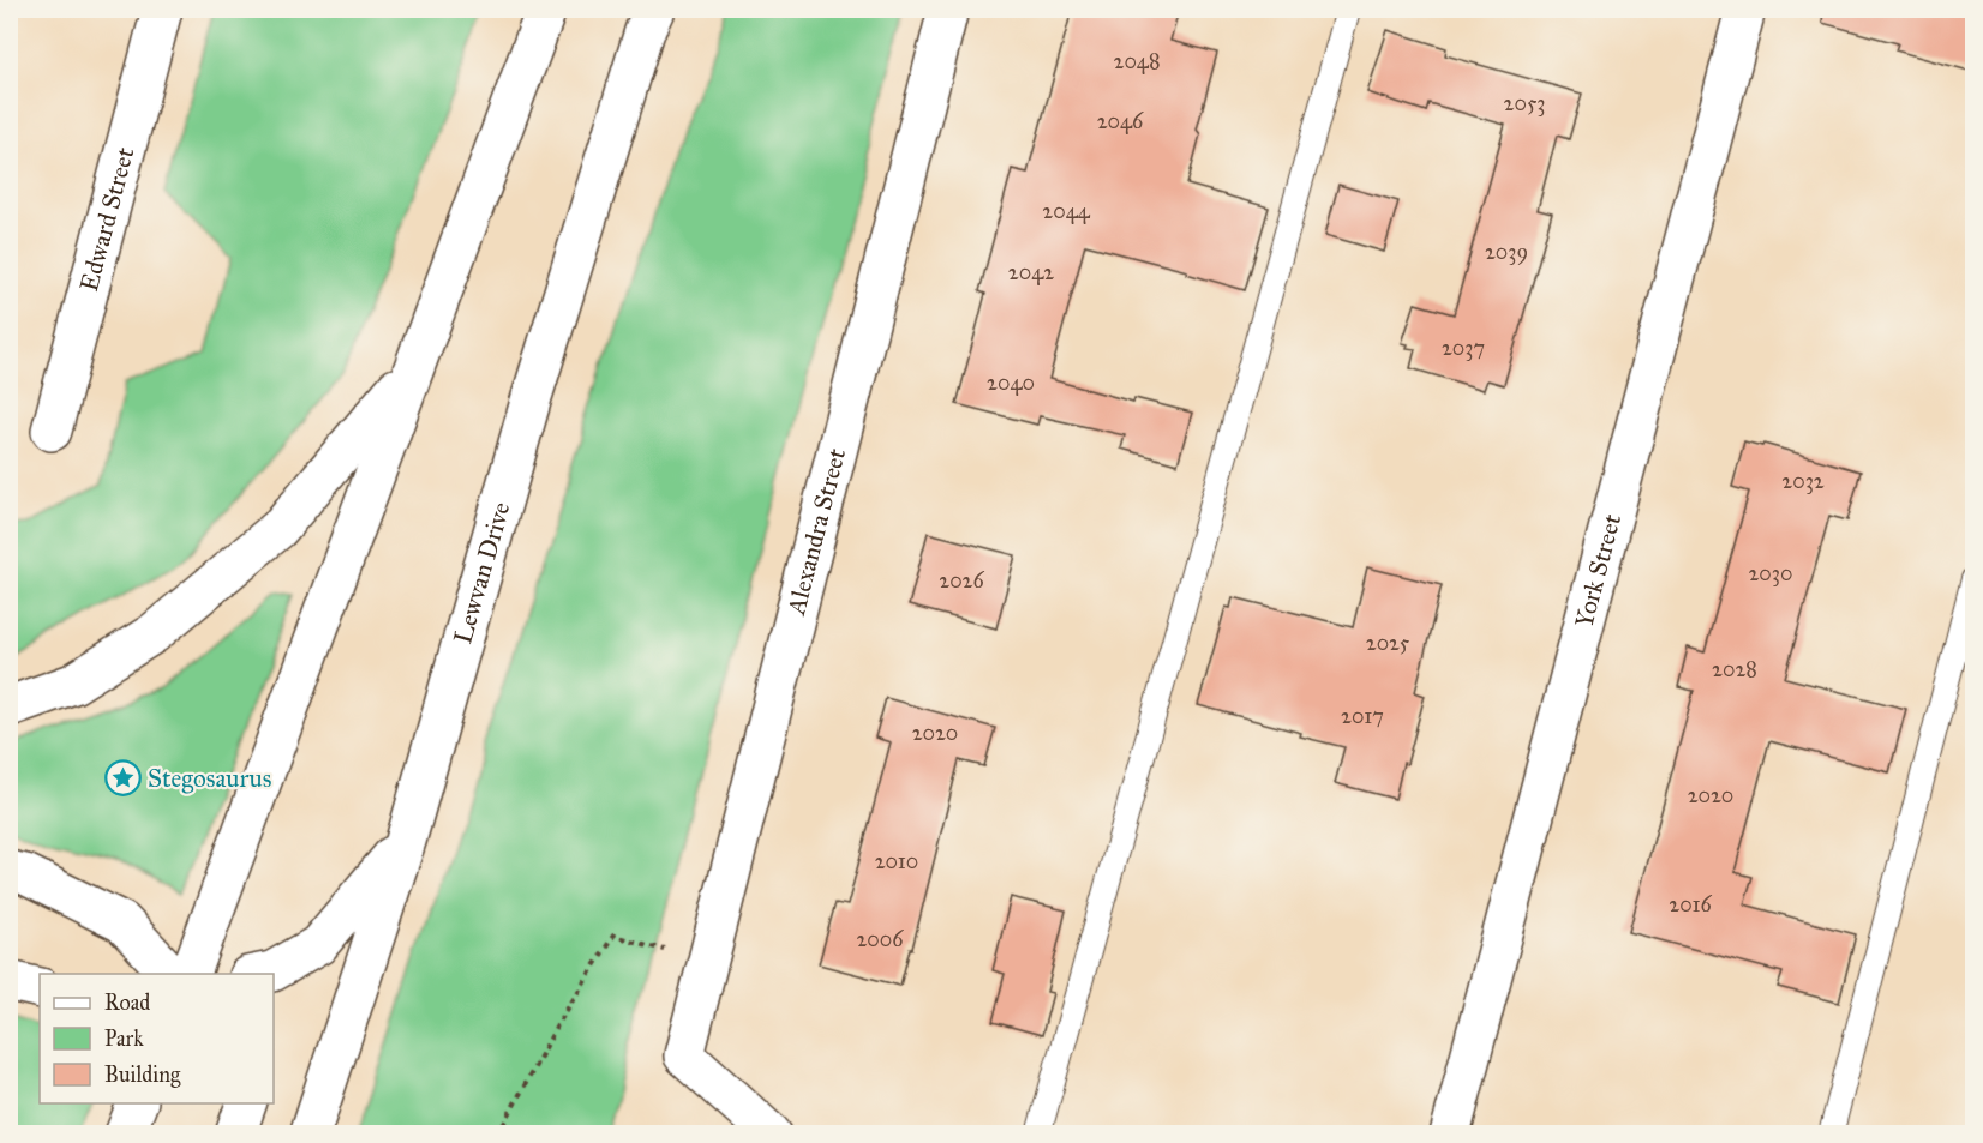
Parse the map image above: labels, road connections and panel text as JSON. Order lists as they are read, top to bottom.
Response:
{
  "streets": {
    "main road": [
      "Edward Street",
      "Alexandra Street",
      "York Street",
      "Lewvan Drive"
    ]
  },
  "places": {
    "place": ["Stegosaurus"]
  },
  "house_numbers": [
    "2048",
    "2053",
    "2046",
    "2044",
    "2039",
    "2042",
    "2037",
    "2040",
    "2032",
    "2030",
    "2026",
    "2025",
    "2028",
    "2017",
    "2020",
    "2020",
    "2010",
    "2016",
    "2006"
  ],
  "legend": ["Road", "Park", "Building"]
}
